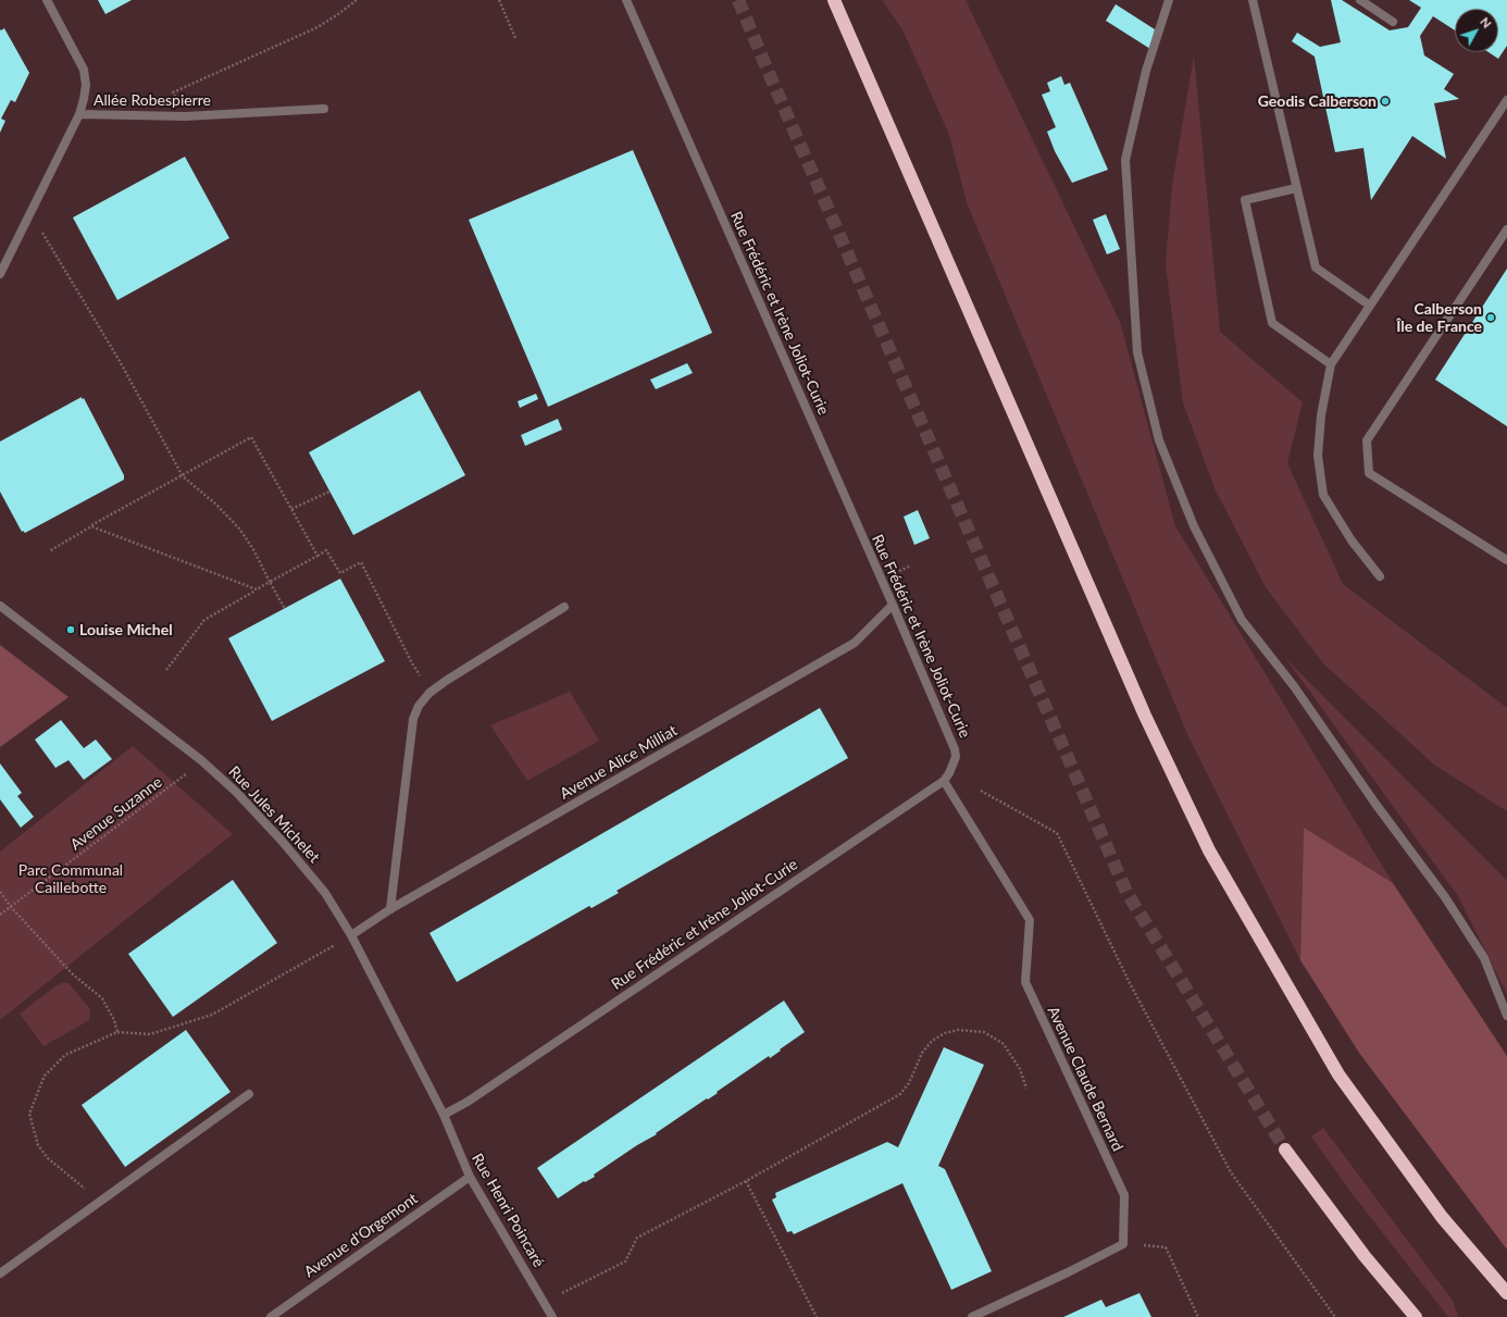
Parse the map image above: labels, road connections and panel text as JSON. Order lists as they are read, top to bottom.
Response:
{
  "streets": {
    "street": [
      "Allée Robespierre",
      "Rue Frédéric et Irène Joliot-Curie",
      "Avenue Alice Milliat",
      "Rue Jules Michelet",
      "Avenue Claude Bernard",
      "Rue Henri Poincaré",
      "Avenue d'Orgemont"
    ],
    "path": ["Avenue Suzanne"]
  },
  "crossings": [
    ["Rue Frédéric et Irène Joliot-Curie", "Avenue Alice Milliat"],
    ["Rue Frédéric et Irène Joliot-Curie", "Rue Jules Michelet"],
    ["Rue Frédéric et Irène Joliot-Curie", "Avenue Claude Bernard"],
    ["Rue Frédéric et Irène Joliot-Curie", "Rue Henri Poincaré"],
    ["Avenue Alice Milliat", "Rue Jules Michelet"],
    ["Avenue Suzanne", "Rue Jules Michelet"],
    ["Rue Jules Michelet", "Rue Henri Poincaré"],
    ["Rue Henri Poincaré", "Avenue d'Orgemont"]
  ],
  "parks": ["Parc Communal Caillebotte"],
  "places": ["Geodis Calberson", "Calberson Île de France", "Louise Michel"],
  "north": "top right"
}
